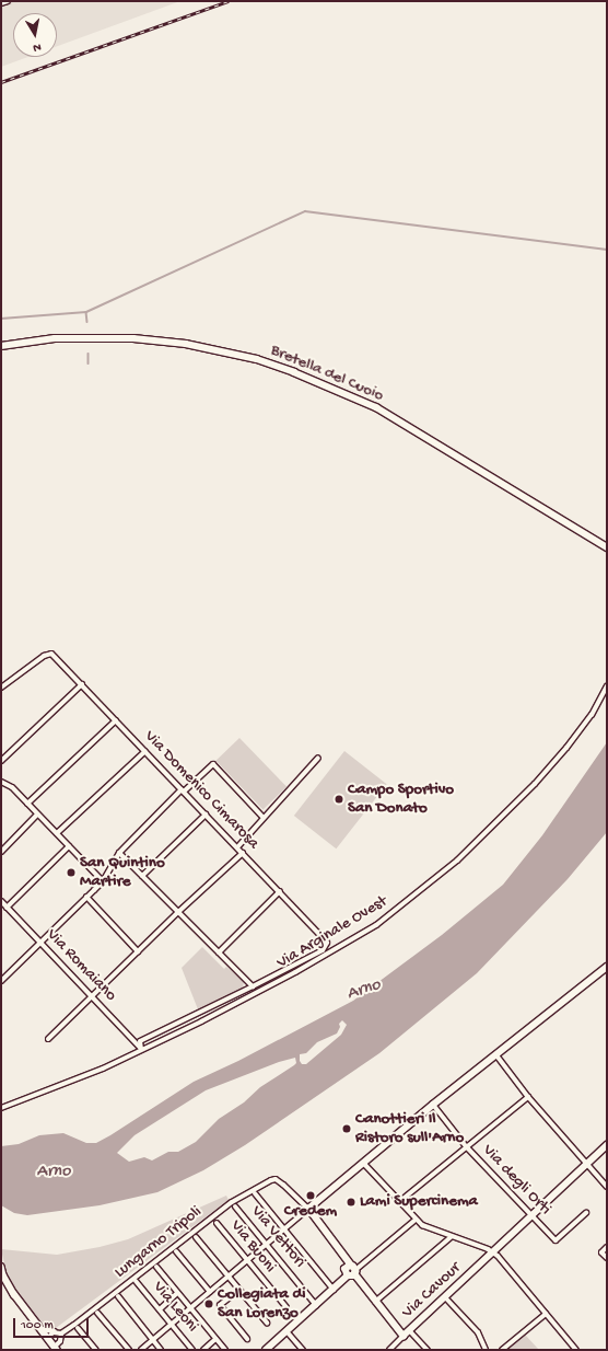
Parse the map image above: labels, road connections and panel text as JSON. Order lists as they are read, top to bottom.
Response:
{
  "streets": {
    "main road": ["Bretella del Cuoio", "Via Cavour"],
    "street": [
      "Via Domenico Cimarosa",
      "Via Arginale Ovest",
      "Via Romaiano",
      "Via degli Orti",
      "Via Vettori",
      "Lungarno Tripoli",
      "Via Buoni",
      "Via Leoni"
    ]
  },
  "crossings": [
    ["Via Arginale Ovest", "Via Romaiano"],
    ["Via degli Orti", "Via Cavour"]
  ],
  "water": ["Arno"],
  "places": [
    "Campo Sportivo San Donato",
    "San Quintino Martire",
    "Canottieri Il Ristoro sull'Arno",
    "Credem",
    "Lami Supercinema",
    "Collegiata di San Lorenzo"
  ],
  "scale_bar": "100 m",
  "north": "bottom"
}
